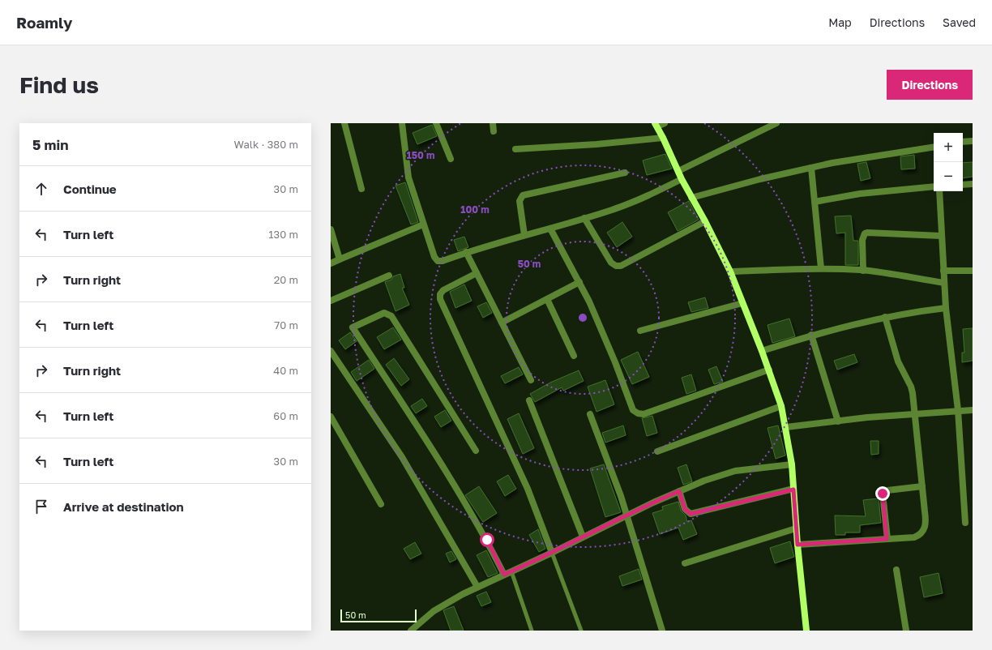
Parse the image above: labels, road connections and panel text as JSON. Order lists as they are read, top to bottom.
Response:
{
  "scale_bar": "50 m",
  "page": {
    "header": "Roamly",
    "nav": ["Map", "Directions", "Saved"],
    "buttons": "Directions",
    "title": "Find us",
    "heading": ["5 min", "Walk · 380 m"],
    "map_buttons": ["+", "−"],
    "list": [
      ["Continue", "30 m"],
      ["Turn left", "130 m"],
      ["Turn right", "20 m"],
      ["Turn left", "70 m"],
      ["Turn right", "40 m"],
      ["Turn left", "60 m"],
      ["Turn left", "30 m"],
      "Arrive at destination"
    ],
    "scale": "50 m"
  },
  "rings": ["150 m", "100 m", "50 m"]
}
